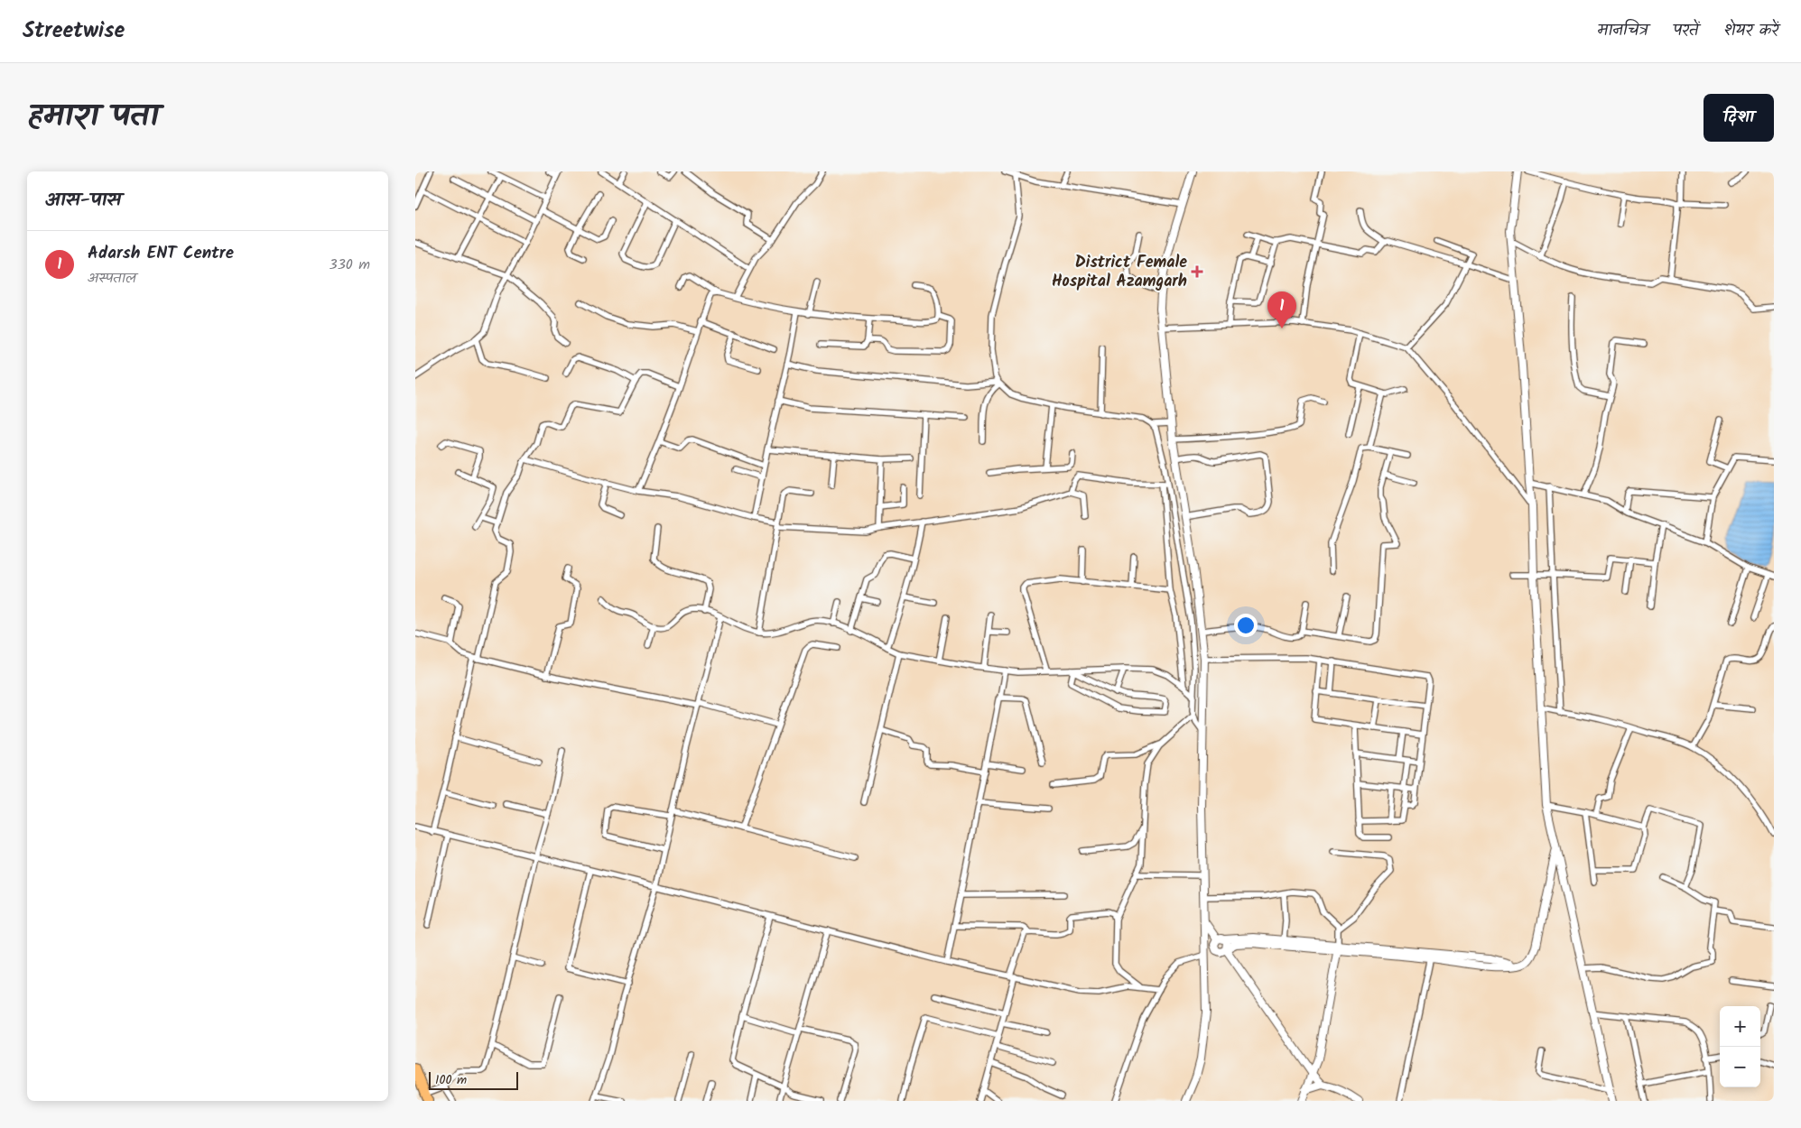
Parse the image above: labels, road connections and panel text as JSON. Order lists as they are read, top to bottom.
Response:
{
  "places": {
    "health": ["District Female Hospital Azamgarh"]
  },
  "scale_bar": "100 m",
  "page": {
    "header": "Streetwise",
    "nav": ["मानचित्र", "परतें", "शेयर करें"],
    "title": "हमारा पता",
    "buttons": "दिशा",
    "heading": "आस-पास",
    "list": [
      {
        "mark": "1",
        "name": "Adarsh ENT Centre",
        "note": "अस्पताल",
        "value": "330 m"
      }
    ],
    "pins": "1",
    "map_buttons": ["+", "−"],
    "scale": "100 m"
  }
}
